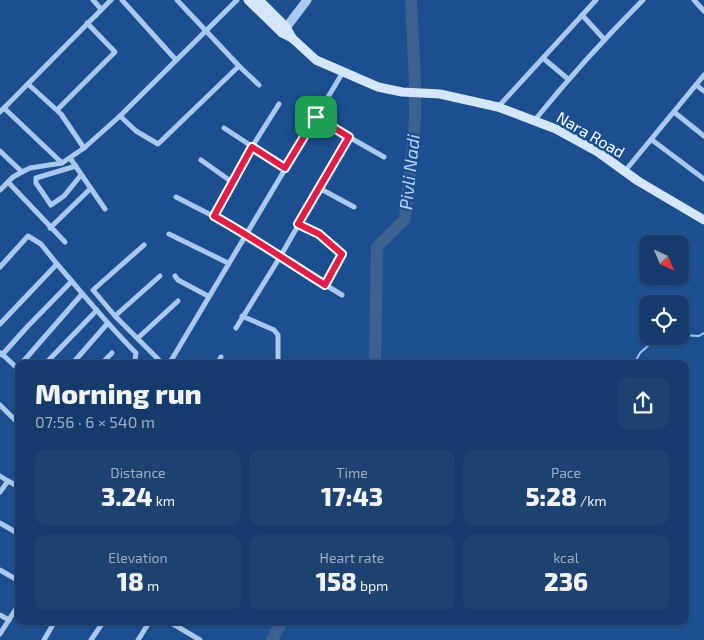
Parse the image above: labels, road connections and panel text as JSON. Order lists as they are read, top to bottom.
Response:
{
  "streets": {
    "main road": ["Nara Road"]
  },
  "water": ["Pivli Nadi"],
  "north": "bottom right",
  "page": {
    "heading": ["Morning run", "07:56 · 6 × 540 m"],
    "stats": [
      ["Distance", "3.24 km"],
      ["Time", "17:43"],
      ["Pace", "5:28 /km"],
      ["Elevation", "18 m"],
      ["Heart rate", "158 bpm"],
      ["kcal", "236"]
    ]
  }
}
